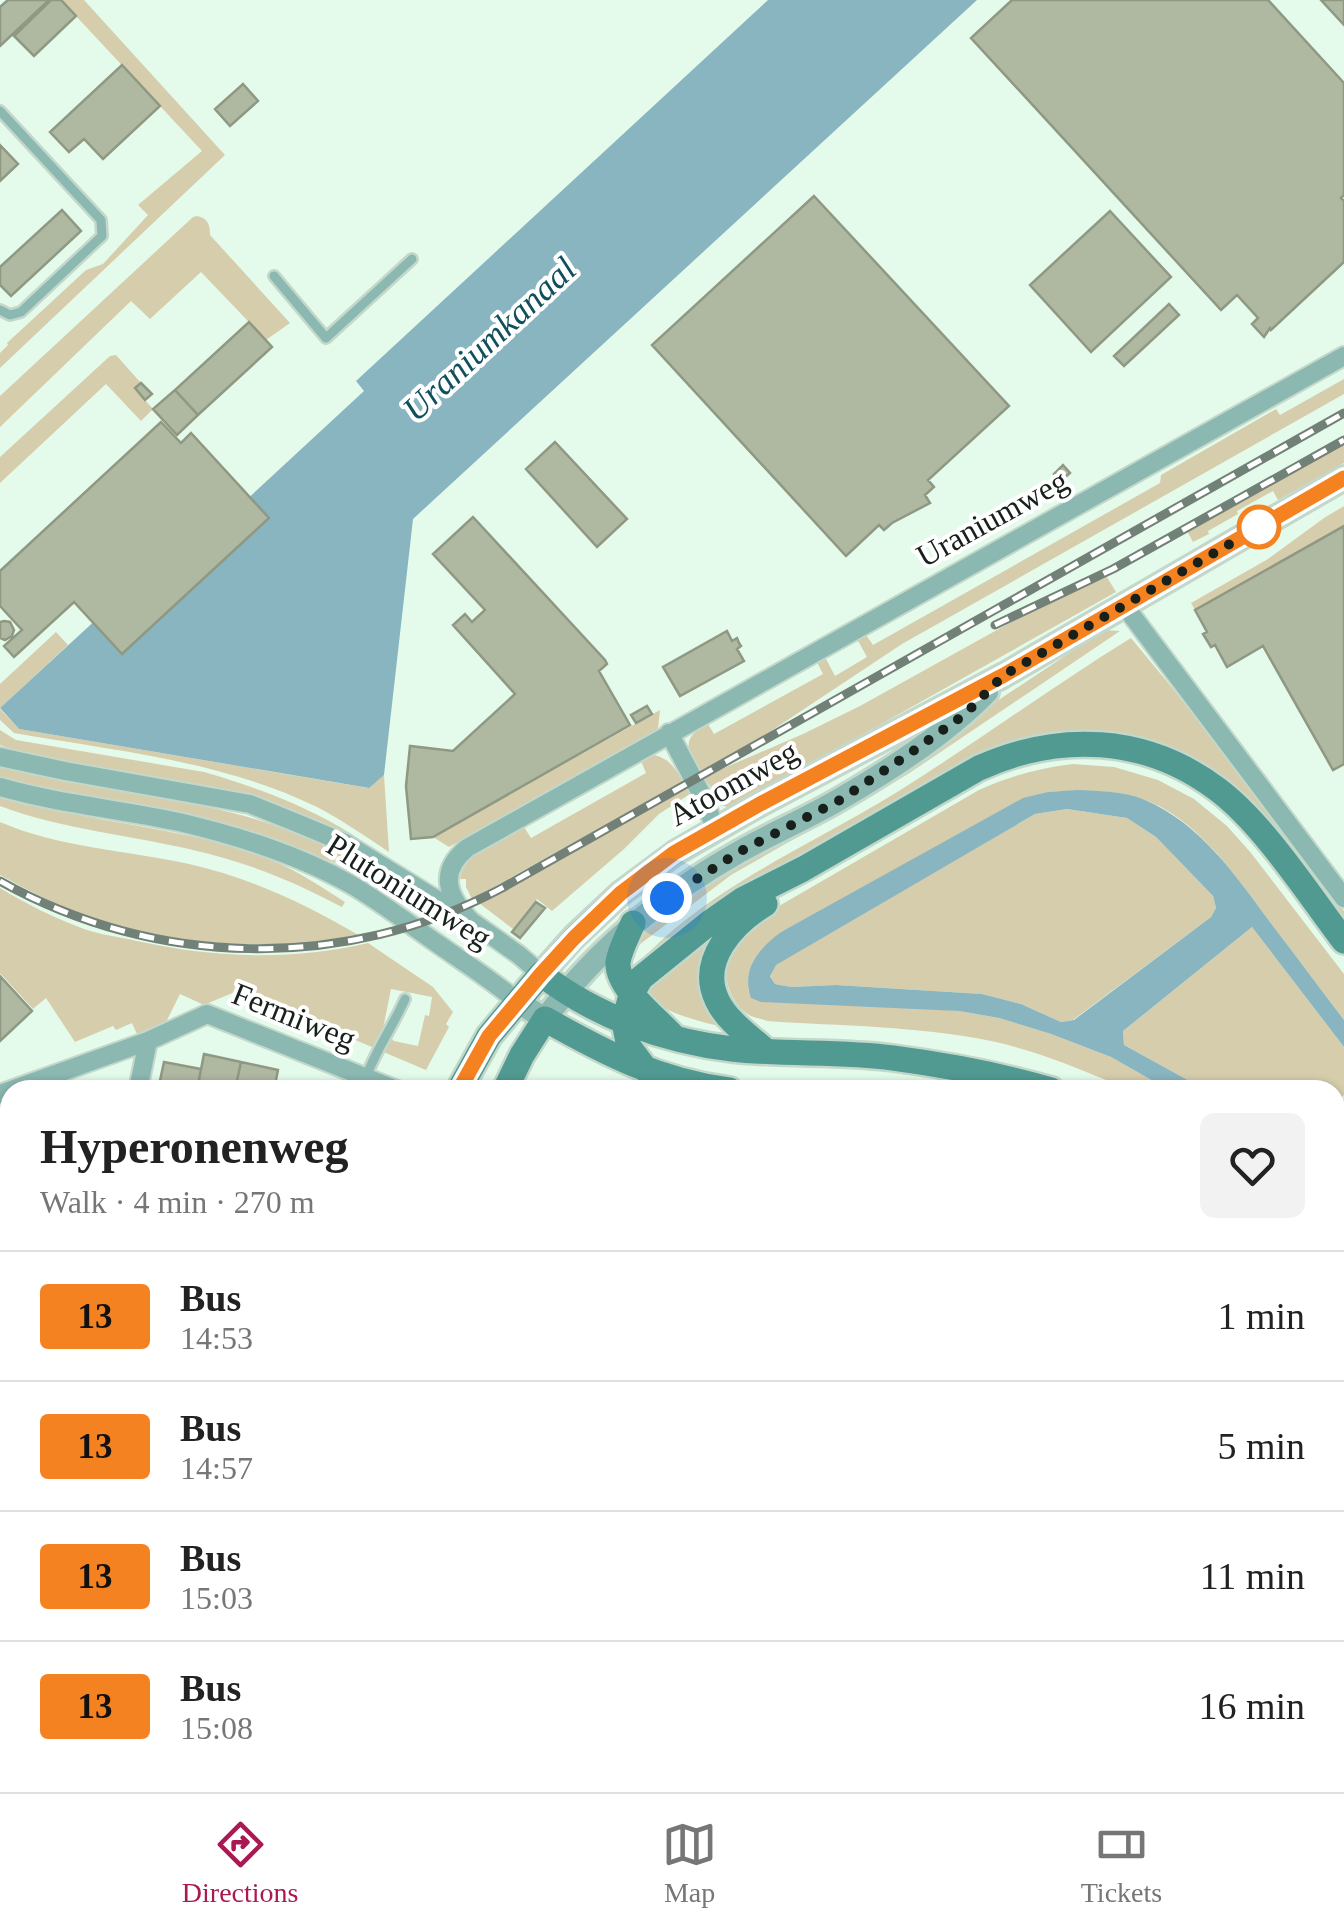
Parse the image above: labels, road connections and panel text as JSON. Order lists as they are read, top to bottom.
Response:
{
  "streets": {
    "main road": ["Atoomweg", "Plutoniumweg"],
    "street": ["Uraniumweg", "Fermiweg"]
  },
  "crossings": [
    ["Uraniumweg", "Plutoniumweg"],
    ["Atoomweg", "Plutoniumweg"]
  ],
  "water": ["Uraniumkanaal"],
  "lines": ["bus line 13"],
  "page": {
    "heading": ["Hyperonenweg", "Walk · 4 min · 270 m"],
    "list": [
      {
        "mark": "13",
        "name": "Bus",
        "note": "14:53",
        "value": "1 min"
      },
      {
        "mark": "13",
        "name": "Bus",
        "note": "14:57",
        "value": "5 min"
      },
      {
        "mark": "13",
        "name": "Bus",
        "note": "15:03",
        "value": "11 min"
      },
      {
        "mark": "13",
        "name": "Bus",
        "note": "15:08",
        "value": "16 min"
      }
    ],
    "tabs": ["Directions", "Map", "Tickets"]
  }
}
